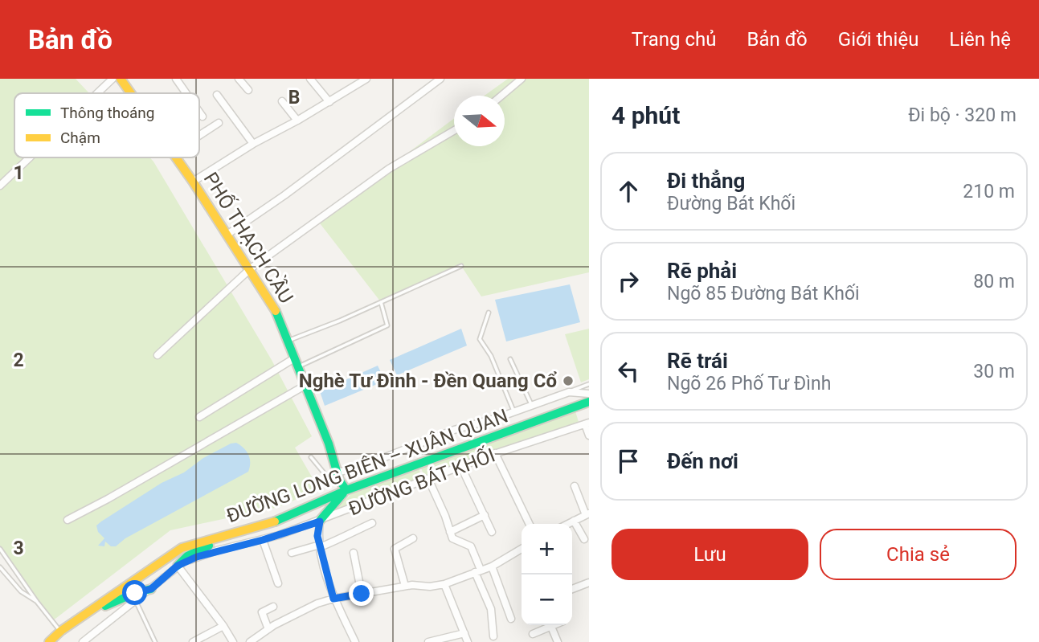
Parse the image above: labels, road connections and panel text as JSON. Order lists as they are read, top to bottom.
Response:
{
  "streets": {
    "main road": ["PHỐ THẠCH CẦU", "ĐƯỜNG LONG BIÊN – XUÂN QUAN"],
    "street": ["ĐƯỜNG BÁT KHỐI"]
  },
  "crossings": [
    ["PHỐ THẠCH CẦU", "ĐƯỜNG LONG BIÊN – XUÂN QUAN"]
  ],
  "places": ["Nghè Tư Đình - Đền Quang Cổ"],
  "legend": ["Thông thoáng", "Chậm"],
  "north": "right",
  "page": {
    "header": "Bản đồ",
    "nav": [
      "Trang chủ",
      "Bản đồ",
      "Giới thiệu",
      "Liên hệ"
    ],
    "heading": ["4 phút", "Đi bộ · 320 m"],
    "list": [
      ["Đi thẳng", "Đường Bát Khối", "210 m"],
      ["Rẽ phải", "Ngõ 85 Đường Bát Khối", "80 m"],
      ["Rẽ trái", "Ngõ 26 Phố Tư Đình", "30 m"],
      "Đến nơi"
    ],
    "buttons": ["Lưu", "Chia sẻ"],
    "map_buttons": ["+", "−"]
  },
  "grid": {
    "columns": ["B"],
    "rows": ["1", "2", "3"]
  }
}
